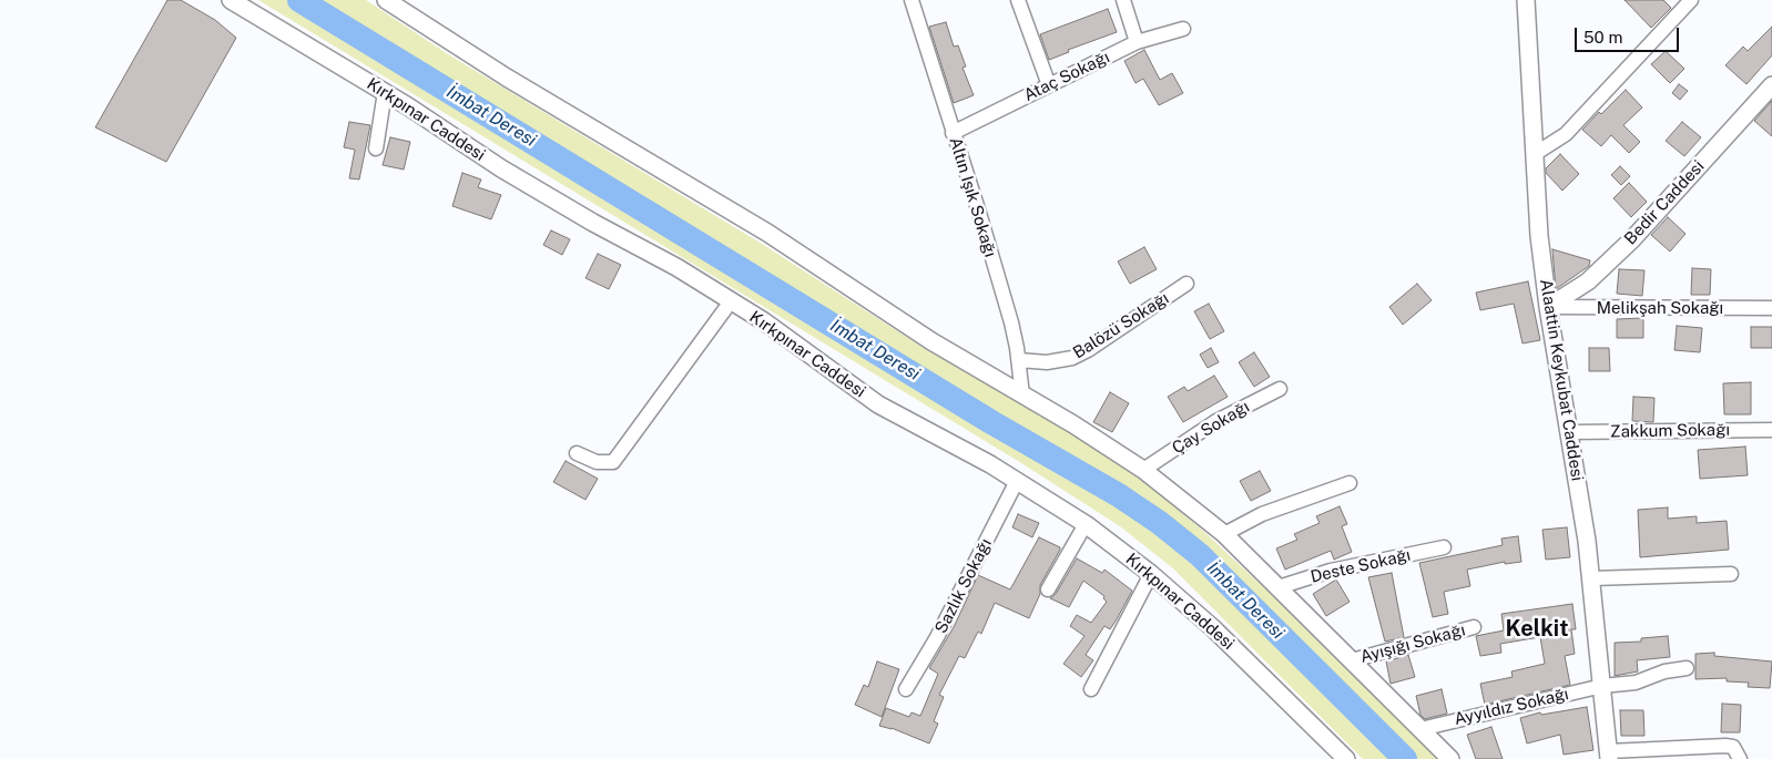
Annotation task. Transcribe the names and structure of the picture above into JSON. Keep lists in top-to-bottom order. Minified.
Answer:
{"streets":{"street":["Ataç Sokağı","Kırkpınar Caddesi","Altın Işık Sokağı","Bedir Caddesi","Melikşah Sokağı","Balözü Sokağı","Alaattin Keykubat Caddesi","Çay Sokağı","Zakkum Sokağı","Deste Sokağı","Sazlık Sokağı","Ayışığı Sokağı","Ayyıldız Sokağı"]},"crossings":[["Ataç Sokağı","Altın Işık Sokağı"],["Kırkpınar Caddesi","Sazlık Sokağı"],["Altın Işık Sokağı","Balözü Sokağı"],["Bedir Caddesi","Melikşah Sokağı"],["Bedir Caddesi","Alaattin Keykubat Caddesi"],["Melikşah Sokağı","Alaattin Keykubat Caddesi"],["Alaattin Keykubat Caddesi","Zakkum Sokağı"],["Alaattin Keykubat Caddesi","Ayyıldız Sokağı"]],"districts":["Kelkit"],"water":["İmbat Deresi"],"scale_bar":"50 m"}
